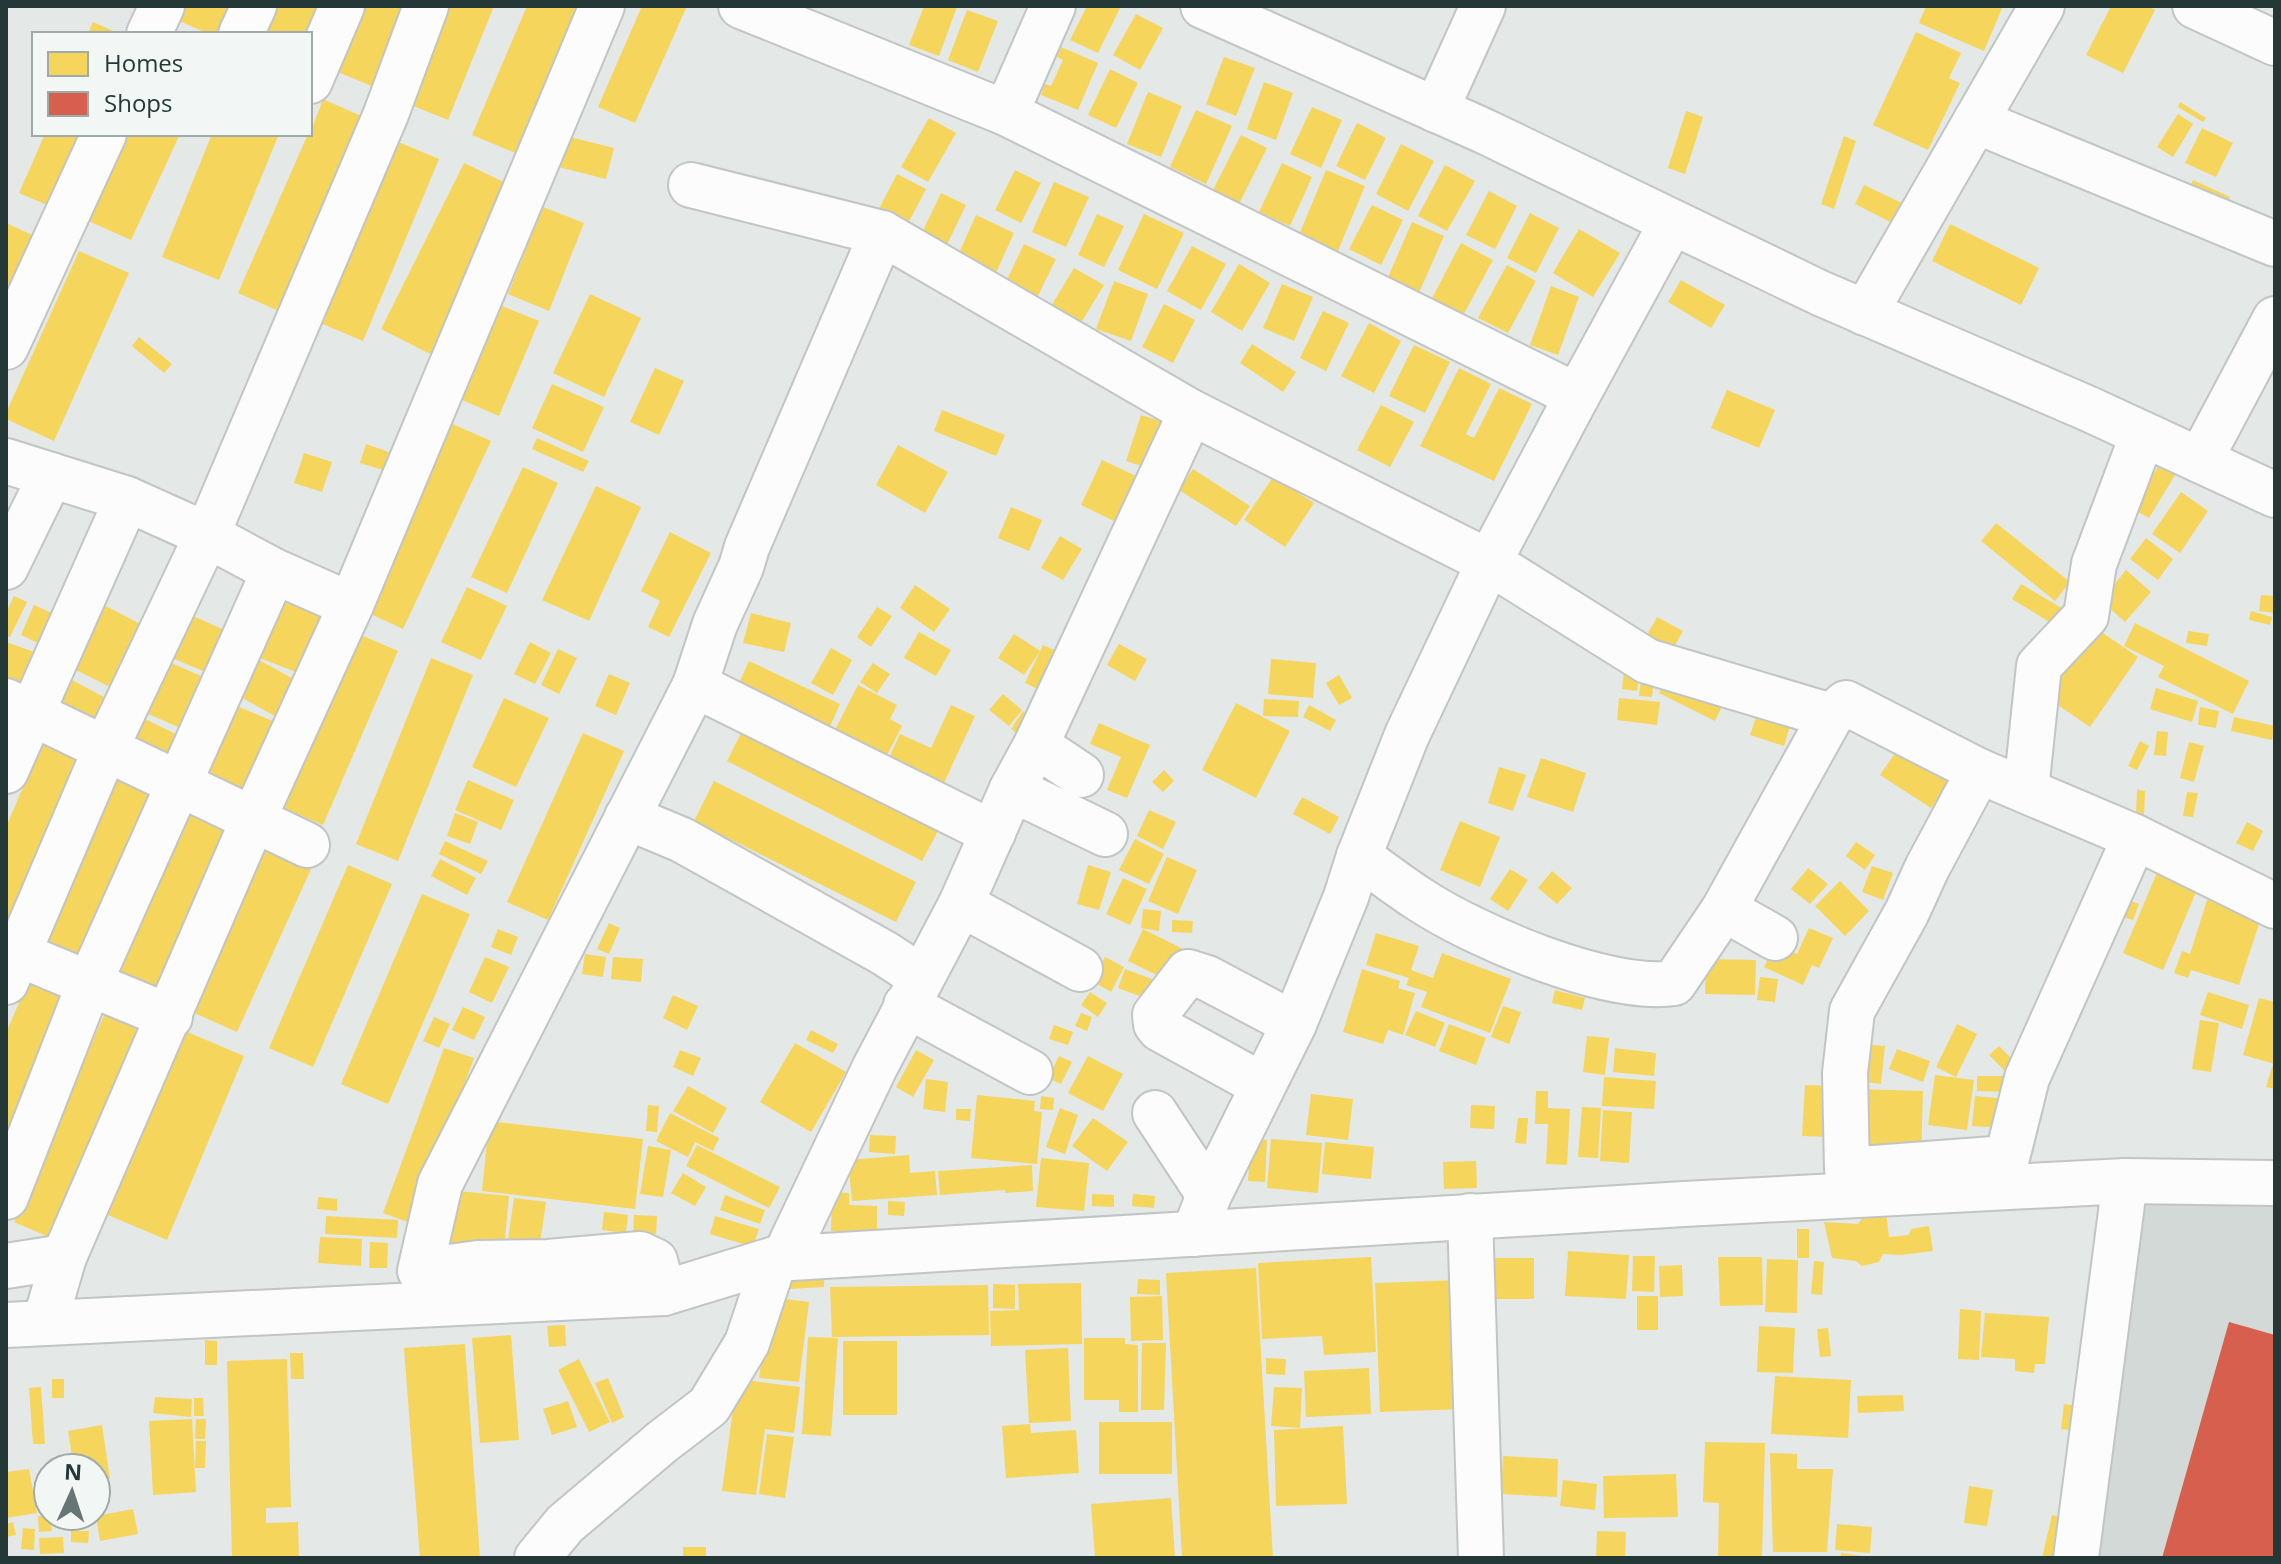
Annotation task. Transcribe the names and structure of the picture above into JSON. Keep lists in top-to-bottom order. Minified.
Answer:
{"legend":["Homes","Shops"],"north":"top"}
